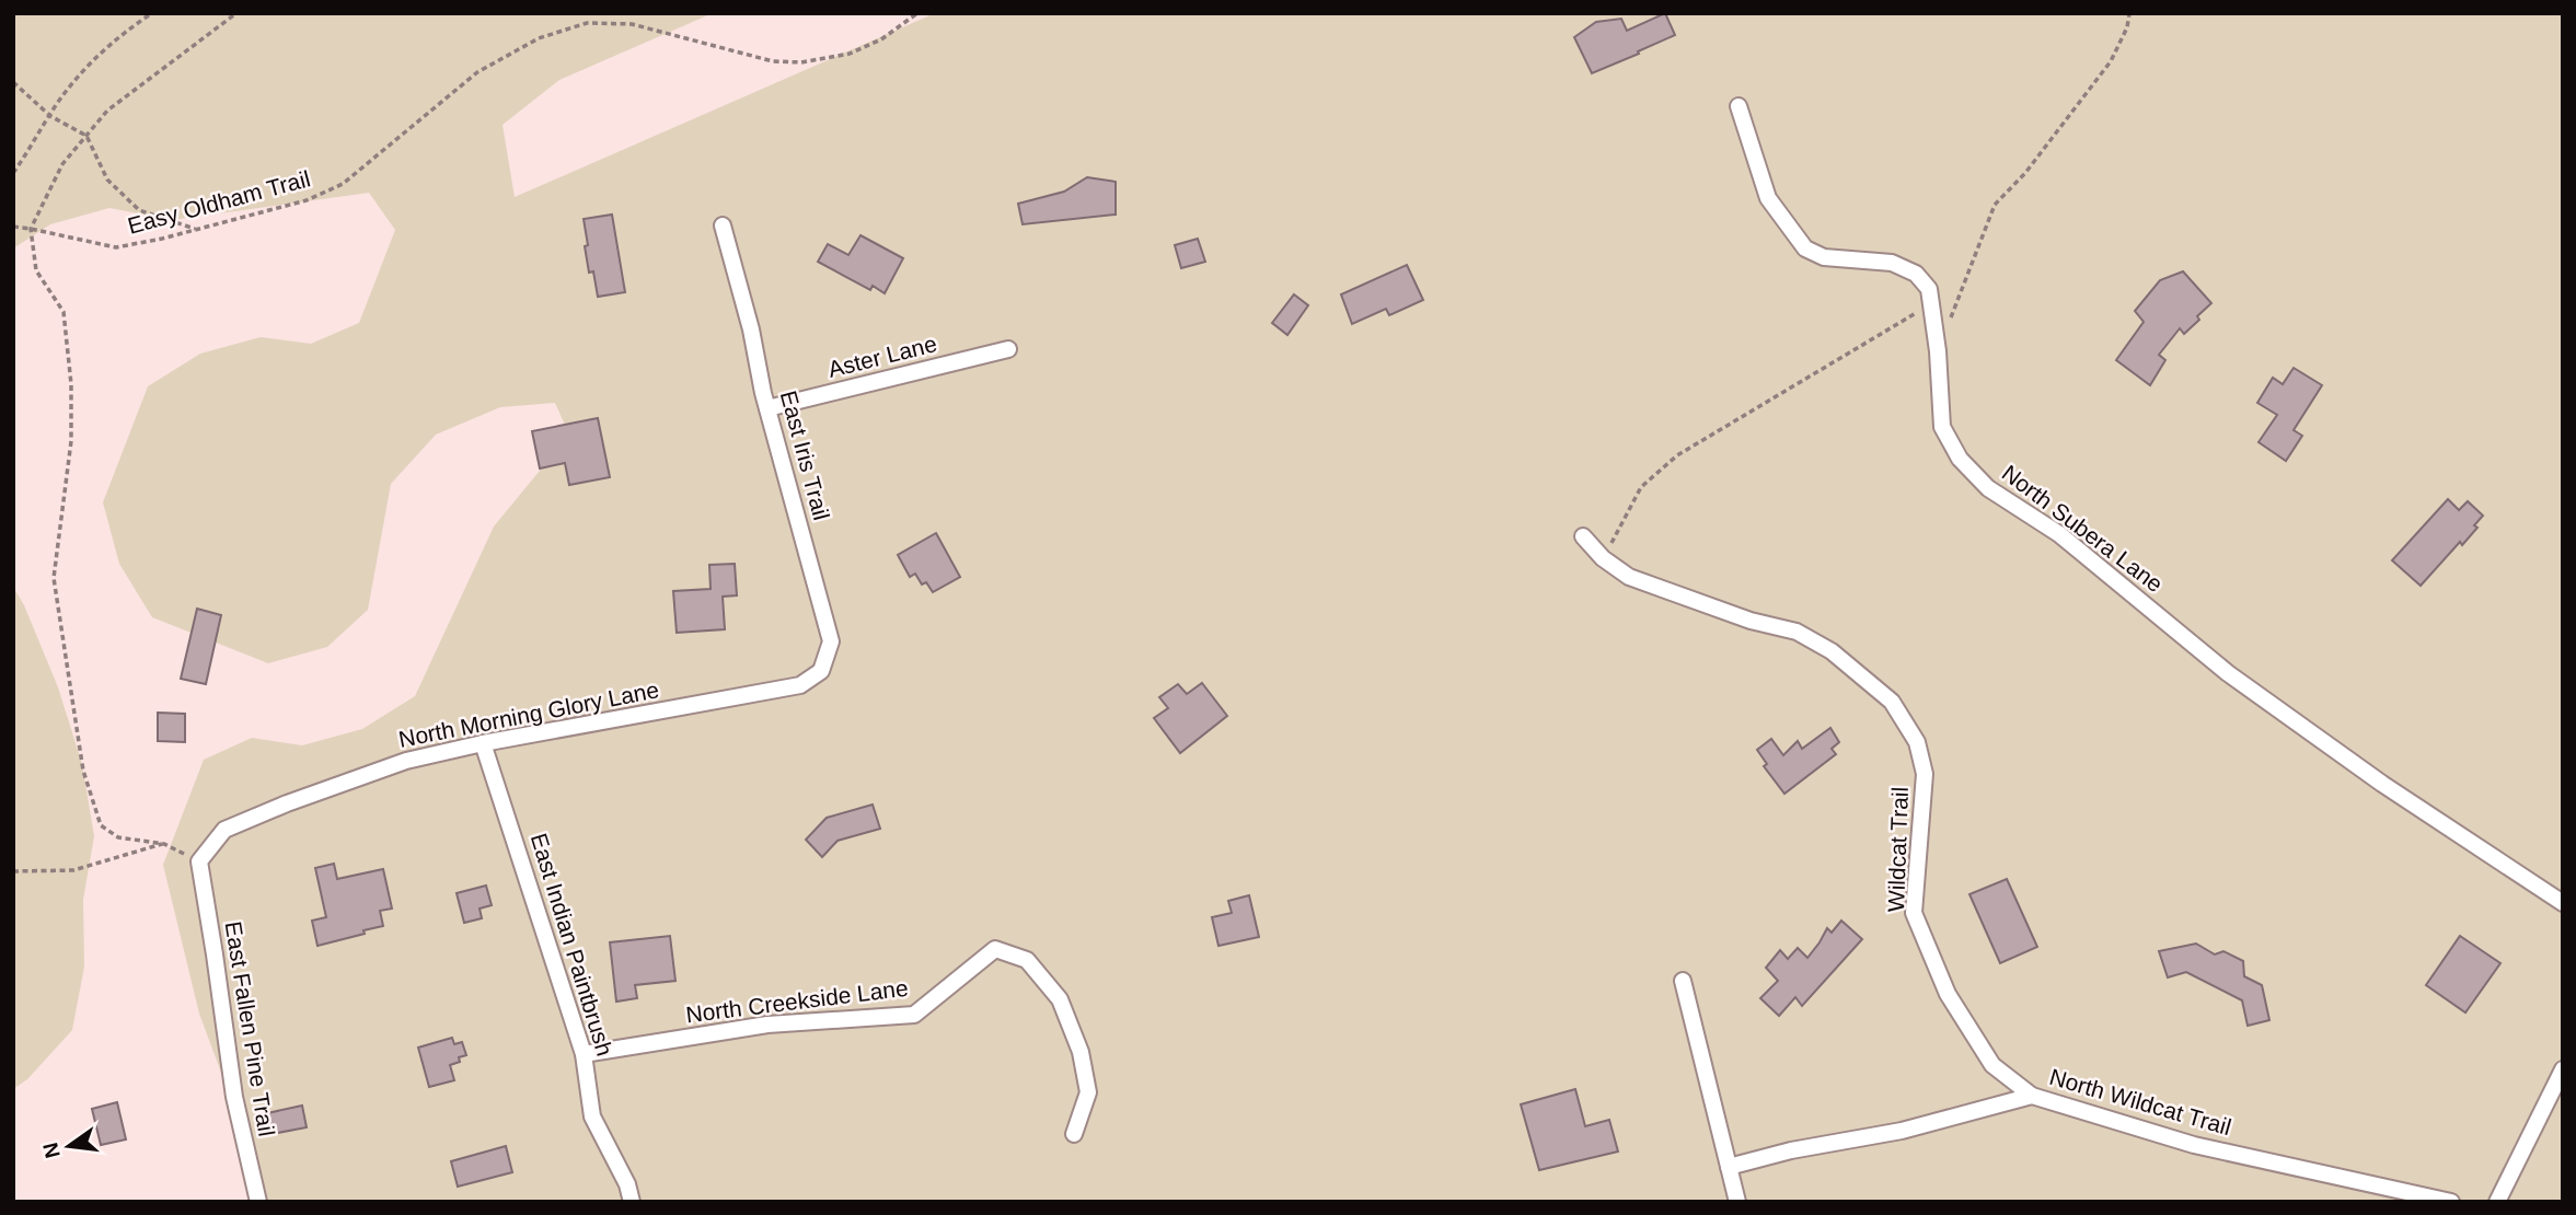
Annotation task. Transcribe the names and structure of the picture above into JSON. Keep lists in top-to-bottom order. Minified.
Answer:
{"streets":{"street":["Aster Lane","East Iris Trail","North Subera Lane","North Morning Glory Lane","Wildcat Trail","East Indian Paintbrush","North Creekside Lane","East Fallen Pine Trail","North Wildcat Trail"],"path":["Easy Oldham Trail"]},"crossings":[["Aster Lane","East Iris Trail"],["East Iris Trail","North Morning Glory Lane"],["North Morning Glory Lane","East Indian Paintbrush"],["North Morning Glory Lane","East Fallen Pine Trail"],["Wildcat Trail","North Wildcat Trail"],["East Indian Paintbrush","North Creekside Lane"]],"north":"left"}
